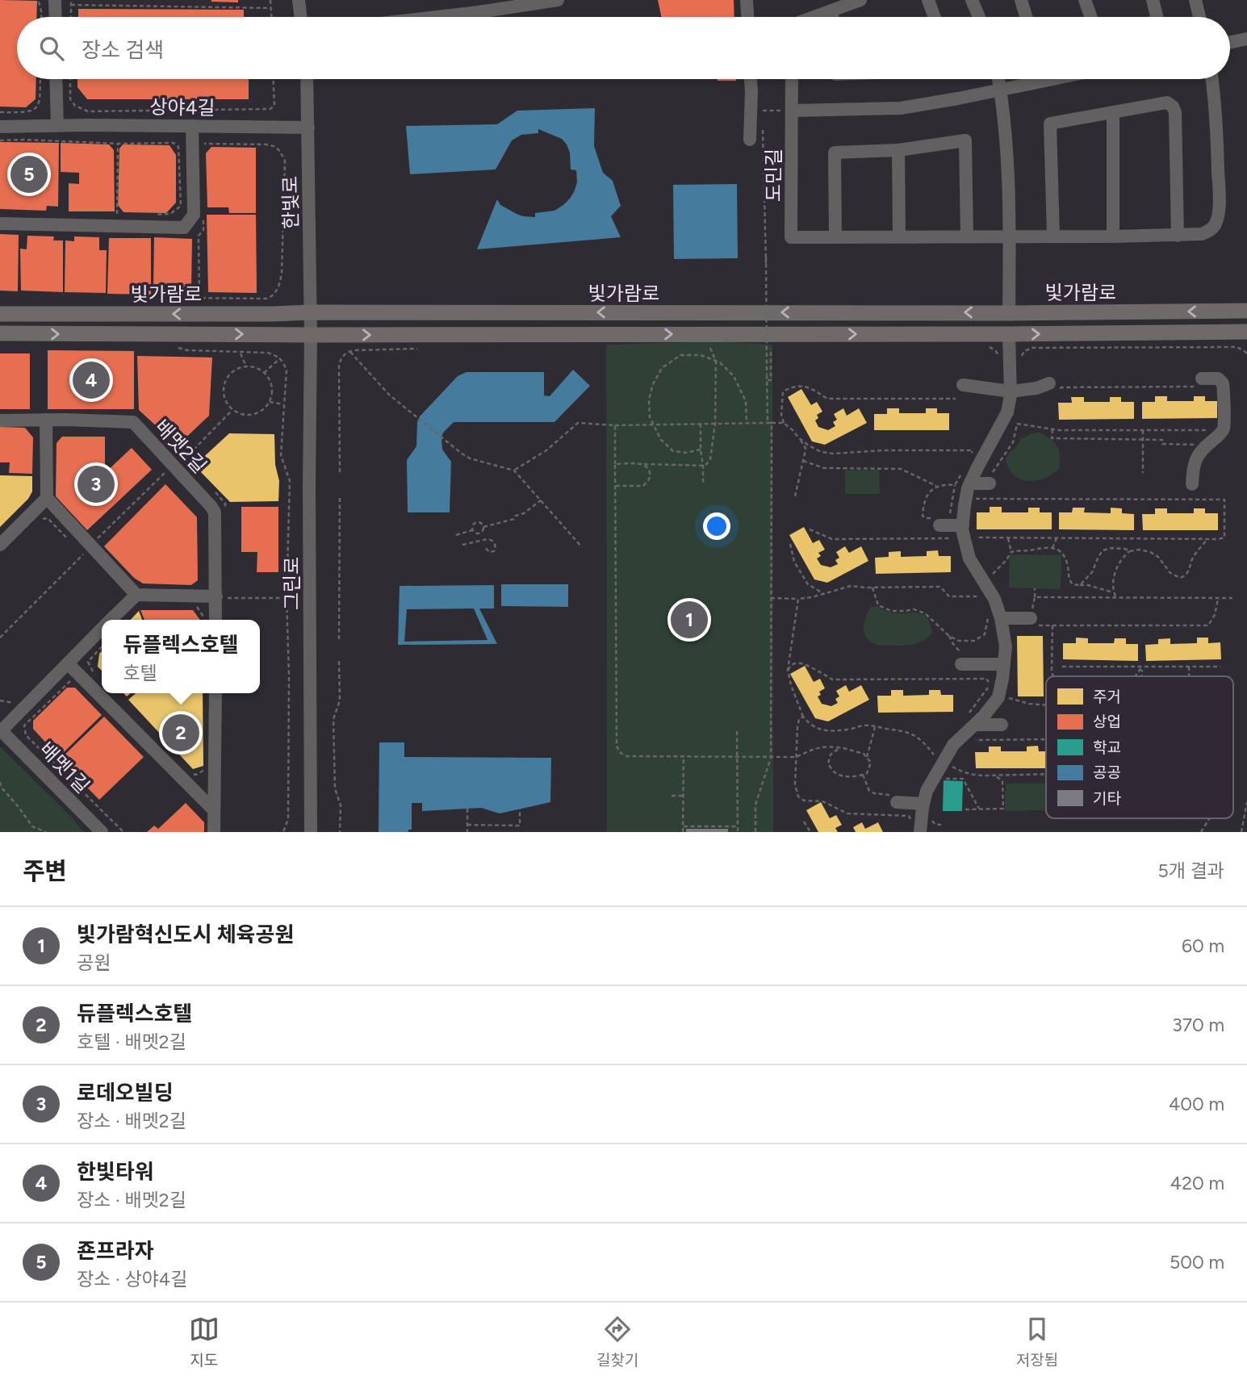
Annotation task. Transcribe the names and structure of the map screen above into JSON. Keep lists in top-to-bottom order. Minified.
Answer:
{"streets":{"main road":["빛가람로"],"street":["상야4길","도민길","한빛로","배멧2길","그린로","배멧1길"]},"crossings":[["상야4길","한빛로"],["한빛로","빛가람로"],["한빛로","그린로"],["빛가람로","그린로"]],"legend":["주거","상업","학교","공공","기타"],"page":{"search":"장소 검색","pins":["5","4","3","1","2"],"popup":["듀플렉스호텔","호텔"],"heading":["주변","5개 결과"],"list":[{"mark":"1","name":"빛가람혁신도시 체육공원","note":"공원","value":"60 m"},{"mark":"2","name":"듀플렉스호텔","note":"호텔 · 배멧2길","value":"370 m"},{"mark":"3","name":"로데오빌딩","note":"장소 · 배멧2길","value":"400 m"},{"mark":"4","name":"한빛타워","note":"장소 · 배멧2길","value":"420 m"},{"mark":"5","name":"죤프라자","note":"장소 · 상야4길","value":"500 m"}],"nav":["지도","길찾기","저장됨"]}}
